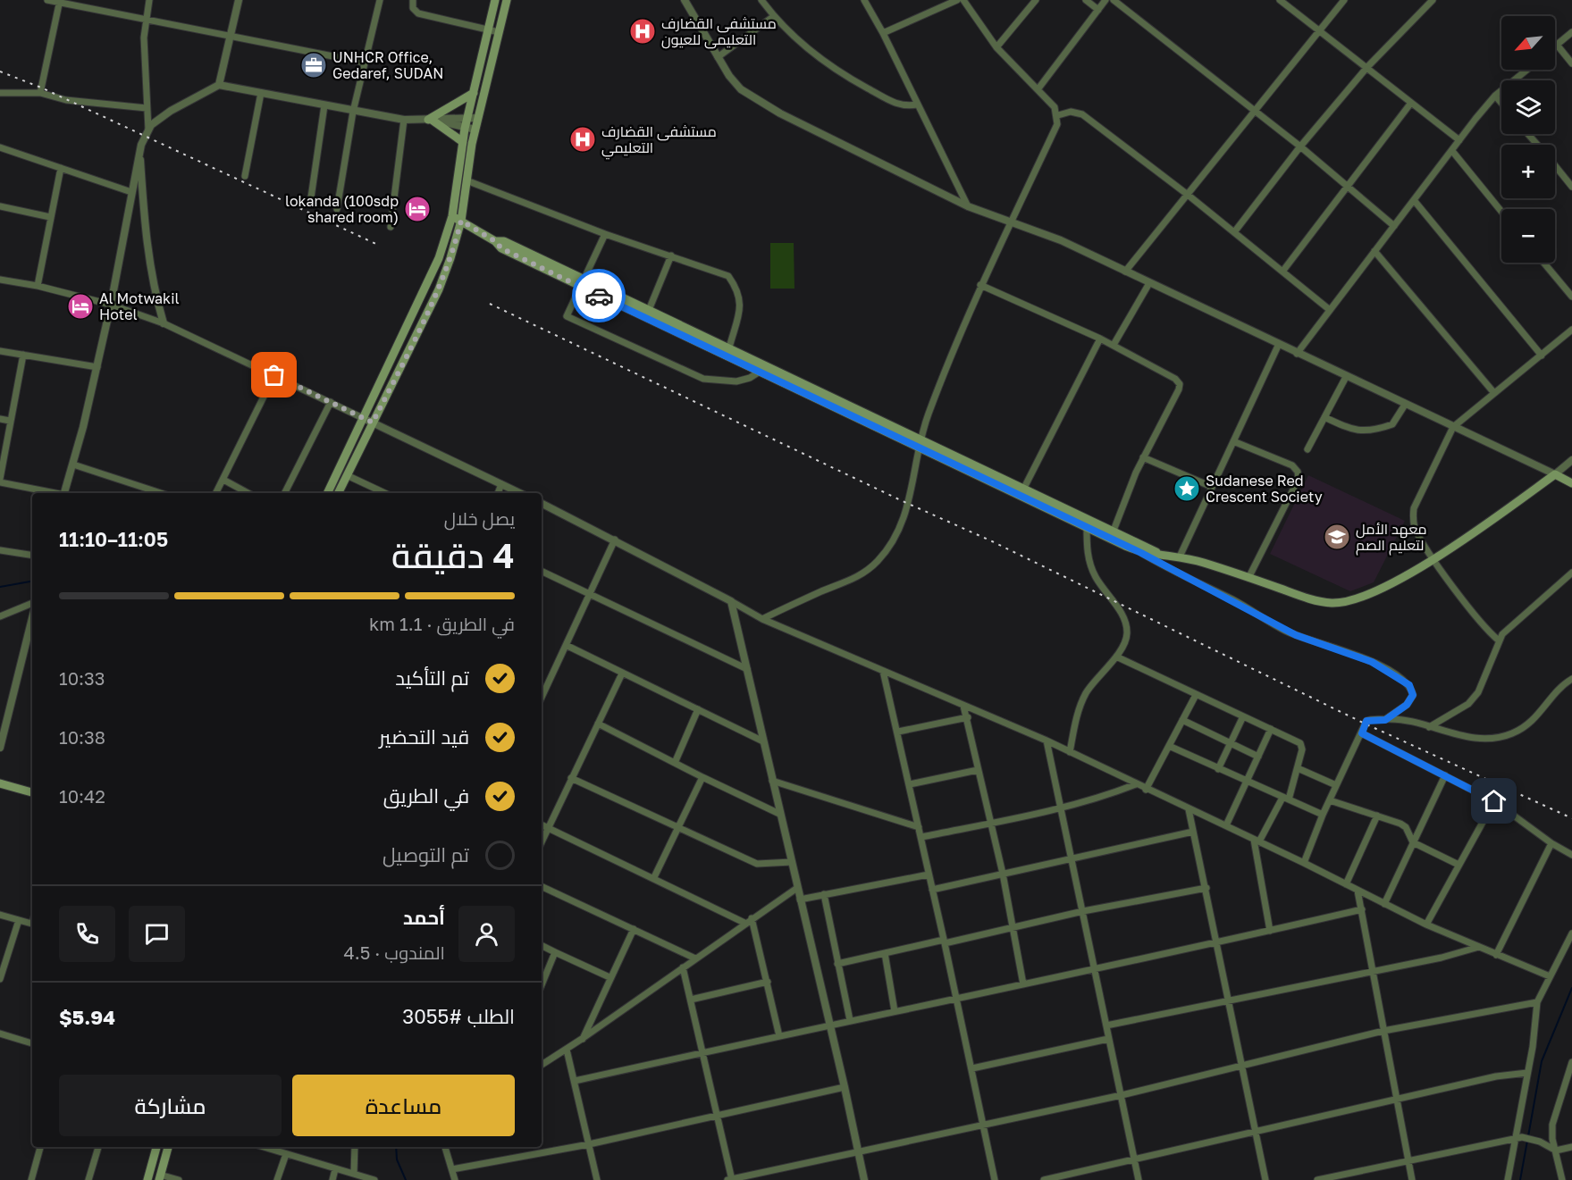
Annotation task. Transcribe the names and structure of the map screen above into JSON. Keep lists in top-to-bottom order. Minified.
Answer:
{"places":{"hospital":["مستشفى القضارف التعليمى للعيون","مستشفى القضارف التعليمي"],"office":["UNHCR Office, Gedaref, SUDAN"],"hotel":["lokanda (100sdp shared room)","Al Motwakil Hotel"],"place":["Sudanese Red Crescent Society"],"school or university":["معهد الأمل لتعليم الصم"]},"north":"bottom left","page":{"map_buttons":["+","−"],"heading":["4 دقيقة","يصل خلال","11:05–11:10"],"panel":["أحمد","المندوب · 4.5","الطلب #3055","$5.94"],"bar":"في الطريق · 1.1 km","list":[["تم التأكيد","10:33"],["قيد التحضير","10:38"],["في الطريق","10:42"],"تم التوصيل"],"buttons":["مساعدة","مشاركة"]}}
